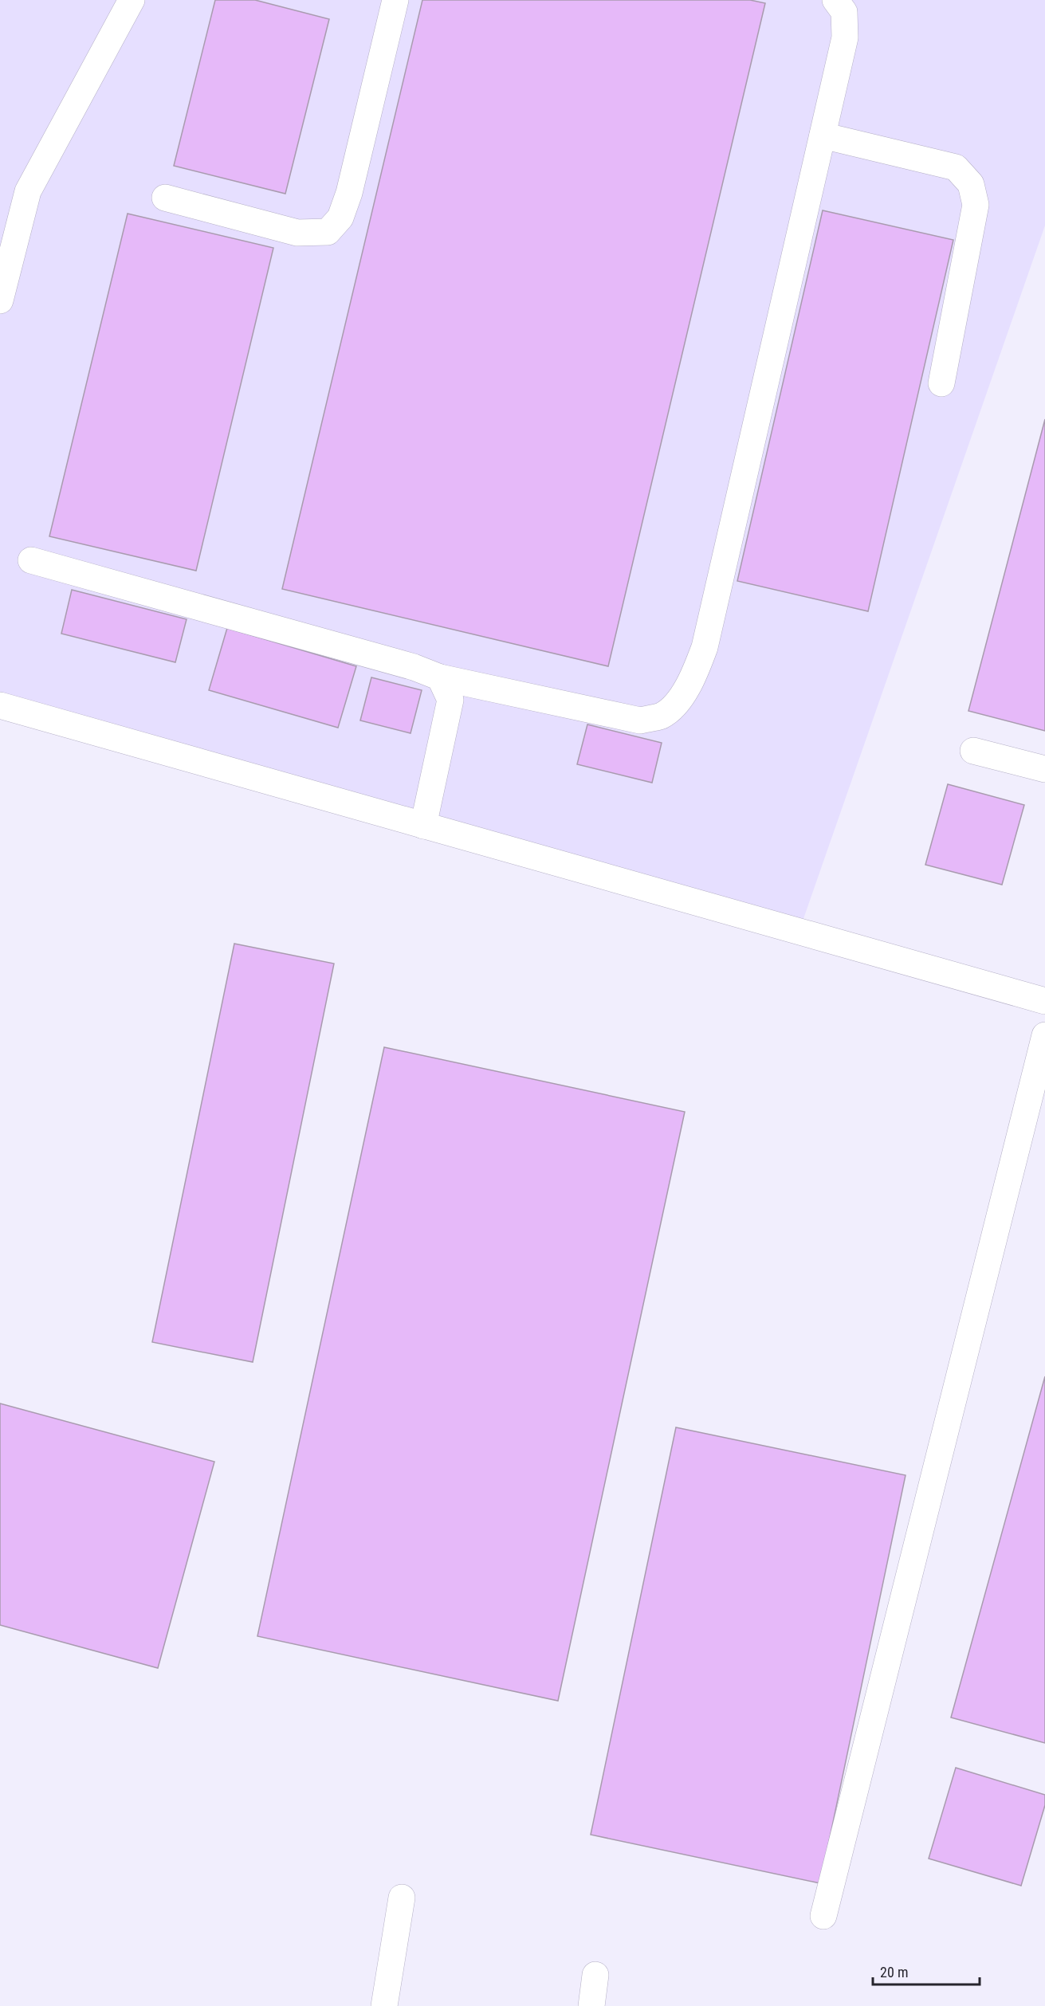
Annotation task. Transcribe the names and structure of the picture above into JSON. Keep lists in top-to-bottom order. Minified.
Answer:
{"scale_bar":"20 m"}
